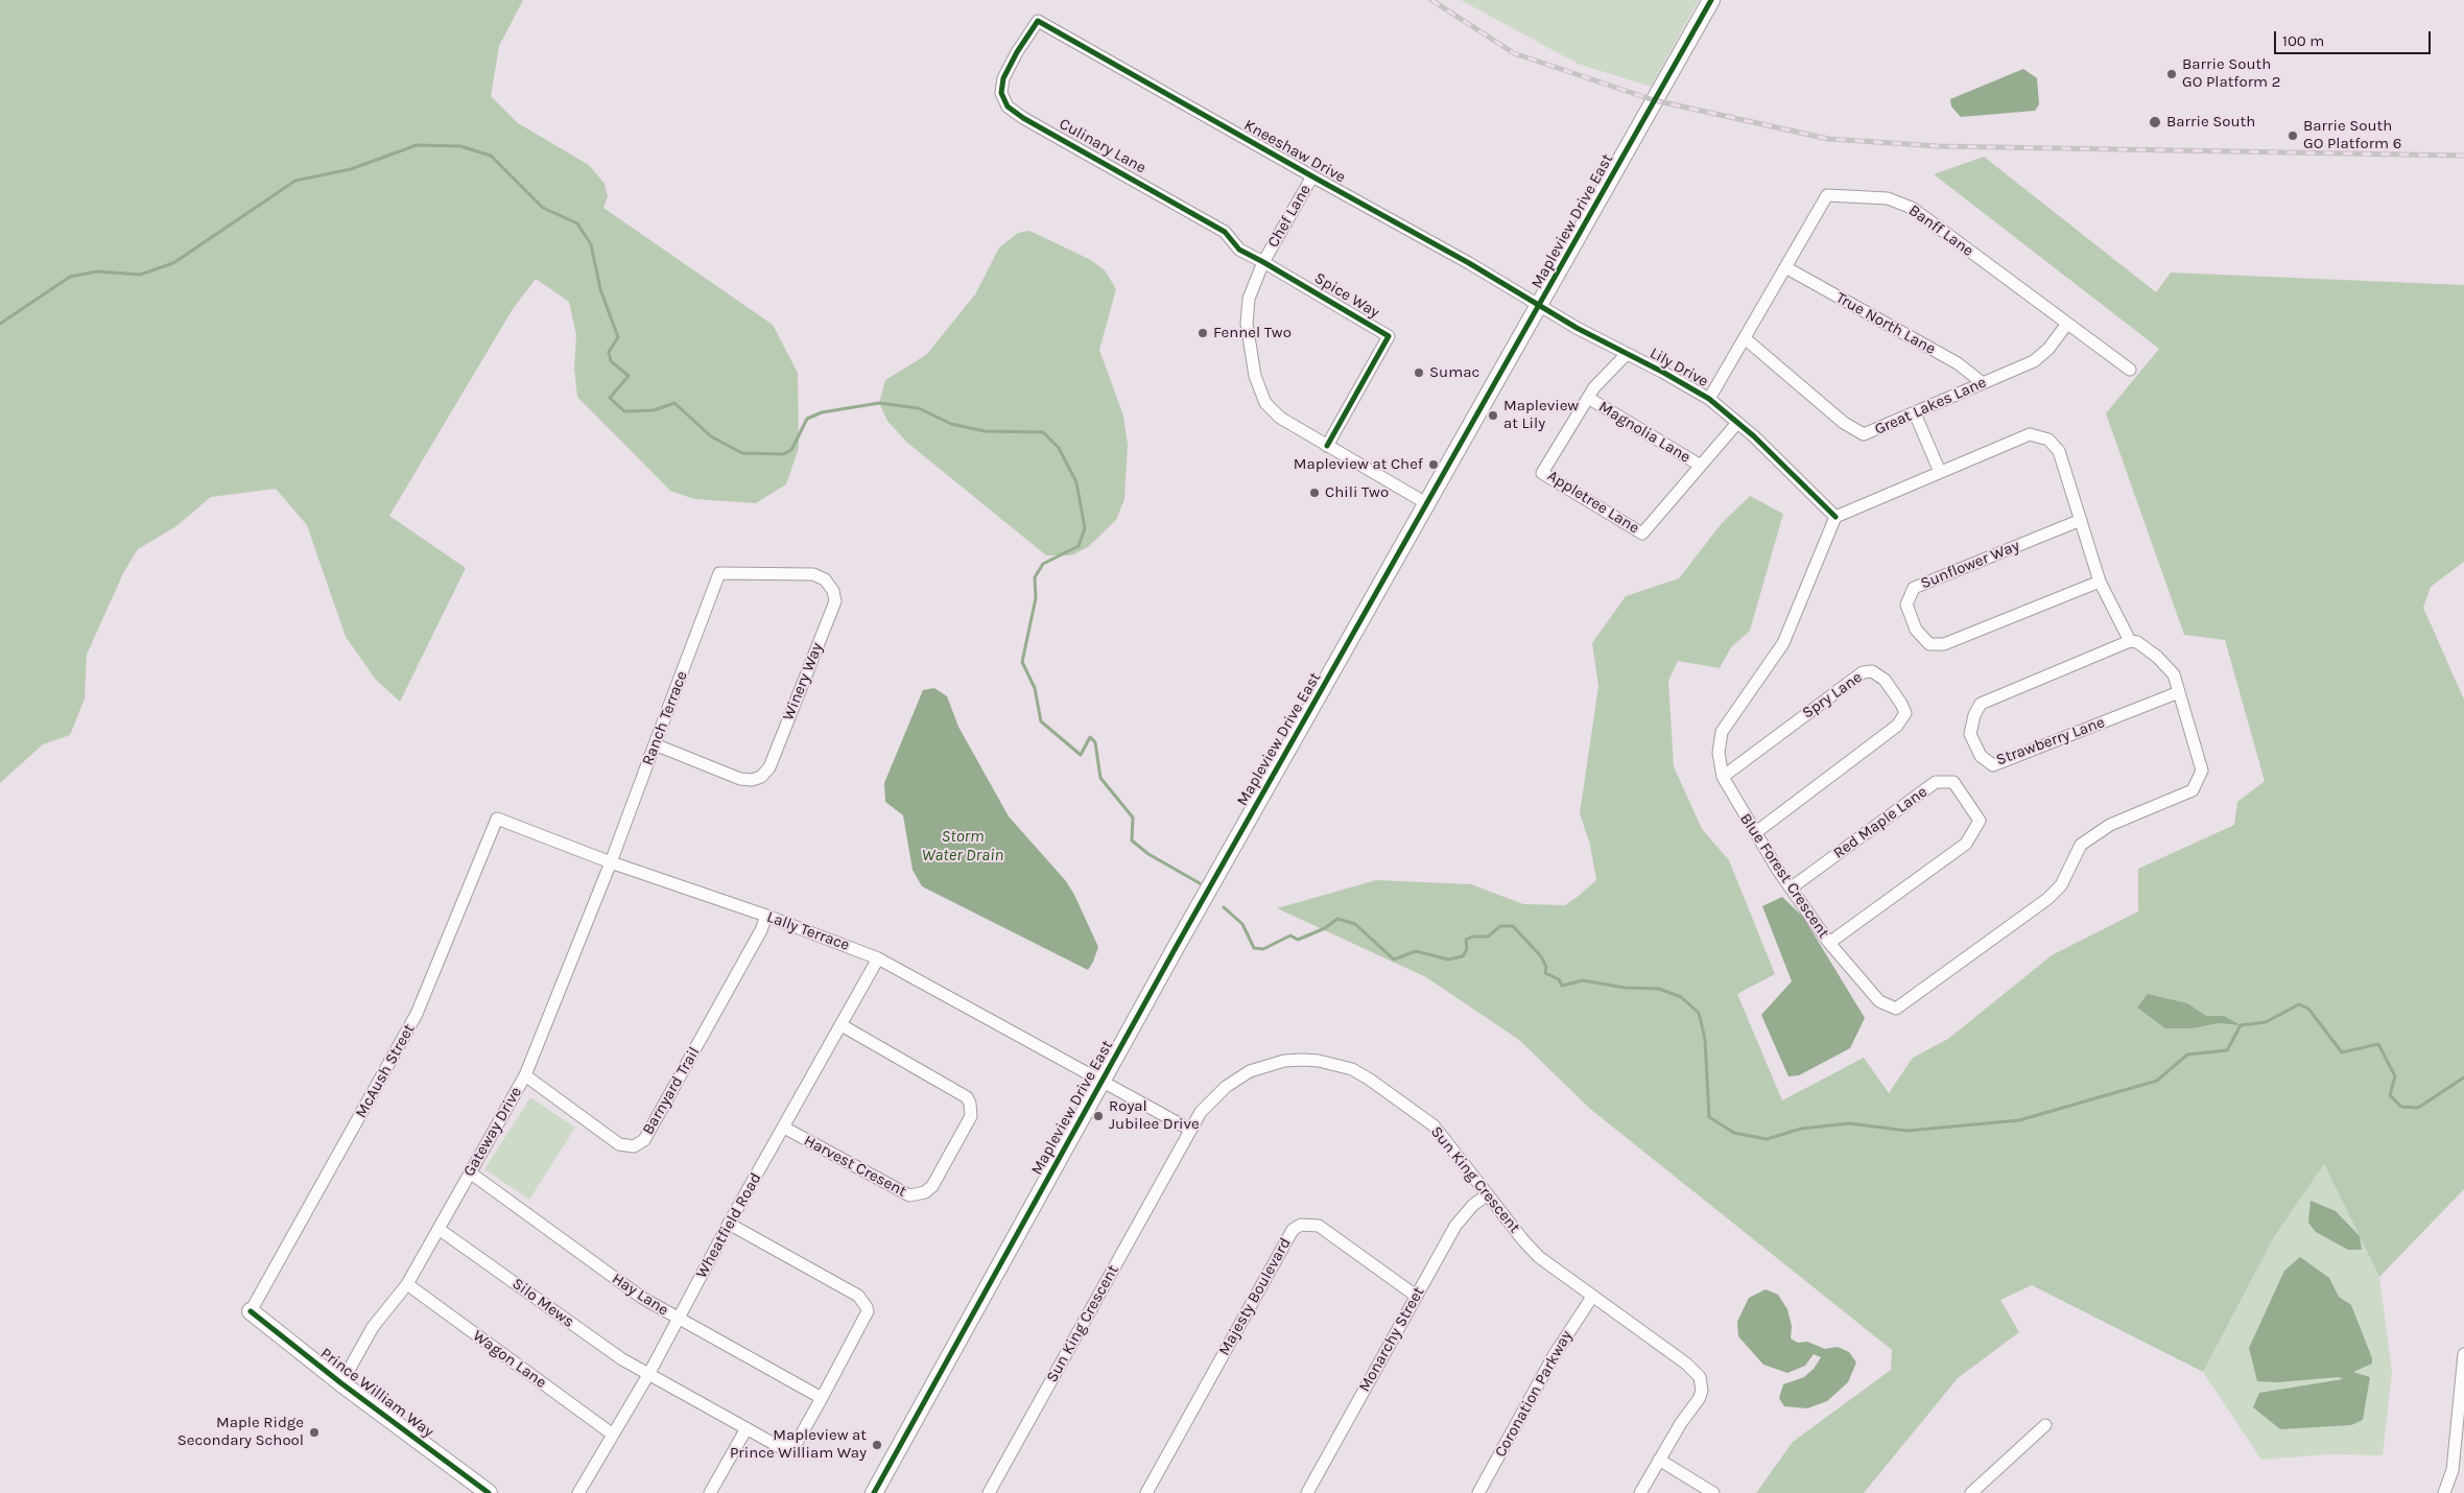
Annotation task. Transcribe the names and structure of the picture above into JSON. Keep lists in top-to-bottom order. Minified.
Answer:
{"streets":{"main road":["Mapleview Drive East","Prince William Way"],"street":["Culinary Lane","Kneeshaw Drive","Chef Lane","Banff Lane","Spice Way","True North Lane","Lily Drive","Great Lakes Lane","Magnolia Lane","Appletree Lane","Sunflower Way","Winery Way","Spry Lane","Ranch Terrace","Strawberry Lane","Red Maple Lane","Blue Forest Crescent","Lally Terrace","McAush Street","Barnyard Trail","Gateway Drive","Harvest Cresent","Sun King Crescent","Wheatfield Road","Hay Lane","Majesty Boulevard","Silo Mews","Monarchy Street","Wagon Lane","Coronation Parkway"]},"crossings":[["Culinary Lane","Kneeshaw Drive"],["Culinary Lane","Chef Lane"],["Culinary Lane","Spice Way"],["Kneeshaw Drive","Chef Lane"],["Kneeshaw Drive","Mapleview Drive East"],["Kneeshaw Drive","Lily Drive"],["Chef Lane","Mapleview Drive East"],["Chef Lane","Spice Way"],["Mapleview Drive East","Lily Drive"],["Mapleview Drive East","Lally Terrace"],["Banff Lane","True North Lane"],["Banff Lane","Lily Drive"],["Banff Lane","Great Lakes Lane"],["True North Lane","Great Lakes Lane"],["Lily Drive","Appletree Lane"],["Lily Drive","Blue Forest Crescent"],["Magnolia Lane","Appletree Lane"],["Winery Way","Ranch Terrace"],["Spry Lane","Blue Forest Crescent"],["Ranch Terrace","Lally Terrace"],["Ranch Terrace","Gateway Drive"],["Strawberry Lane","Blue Forest Crescent"],["Red Maple Lane","Blue Forest Crescent"],["Lally Terrace","McAush Street"],["Lally Terrace","Barnyard Trail"],["Lally Terrace","Gateway Drive"],["Lally Terrace","Wheatfield Road"],["McAush Street","Prince William Way"],["Barnyard Trail","Gateway Drive"],["Gateway Drive","Hay Lane"],["Gateway Drive","Silo Mews"],["Gateway Drive","Wagon Lane"],["Gateway Drive","Prince William Way"],["Harvest Cresent","Wheatfield Road"],["Sun King Crescent","Monarchy Street"],["Sun King Crescent","Coronation Parkway"],["Wheatfield Road","Hay Lane"],["Wheatfield Road","Silo Mews"],["Wheatfield Road","Wagon Lane"],["Hay Lane","Silo Mews"],["Majesty Boulevard","Monarchy Street"]],"water":["Storm Water Drain"],"places":["Barrie South GO Platform 2","Barrie South","Barrie South GO Platform 6","Fennel Two","Sumac","Mapleview at Lily","Mapleview at Chef","Chili Two","Royal Jubilee Drive","Maple Ridge Secondary School","Mapleview at Prince William Way"],"scale_bar":"100 m"}
